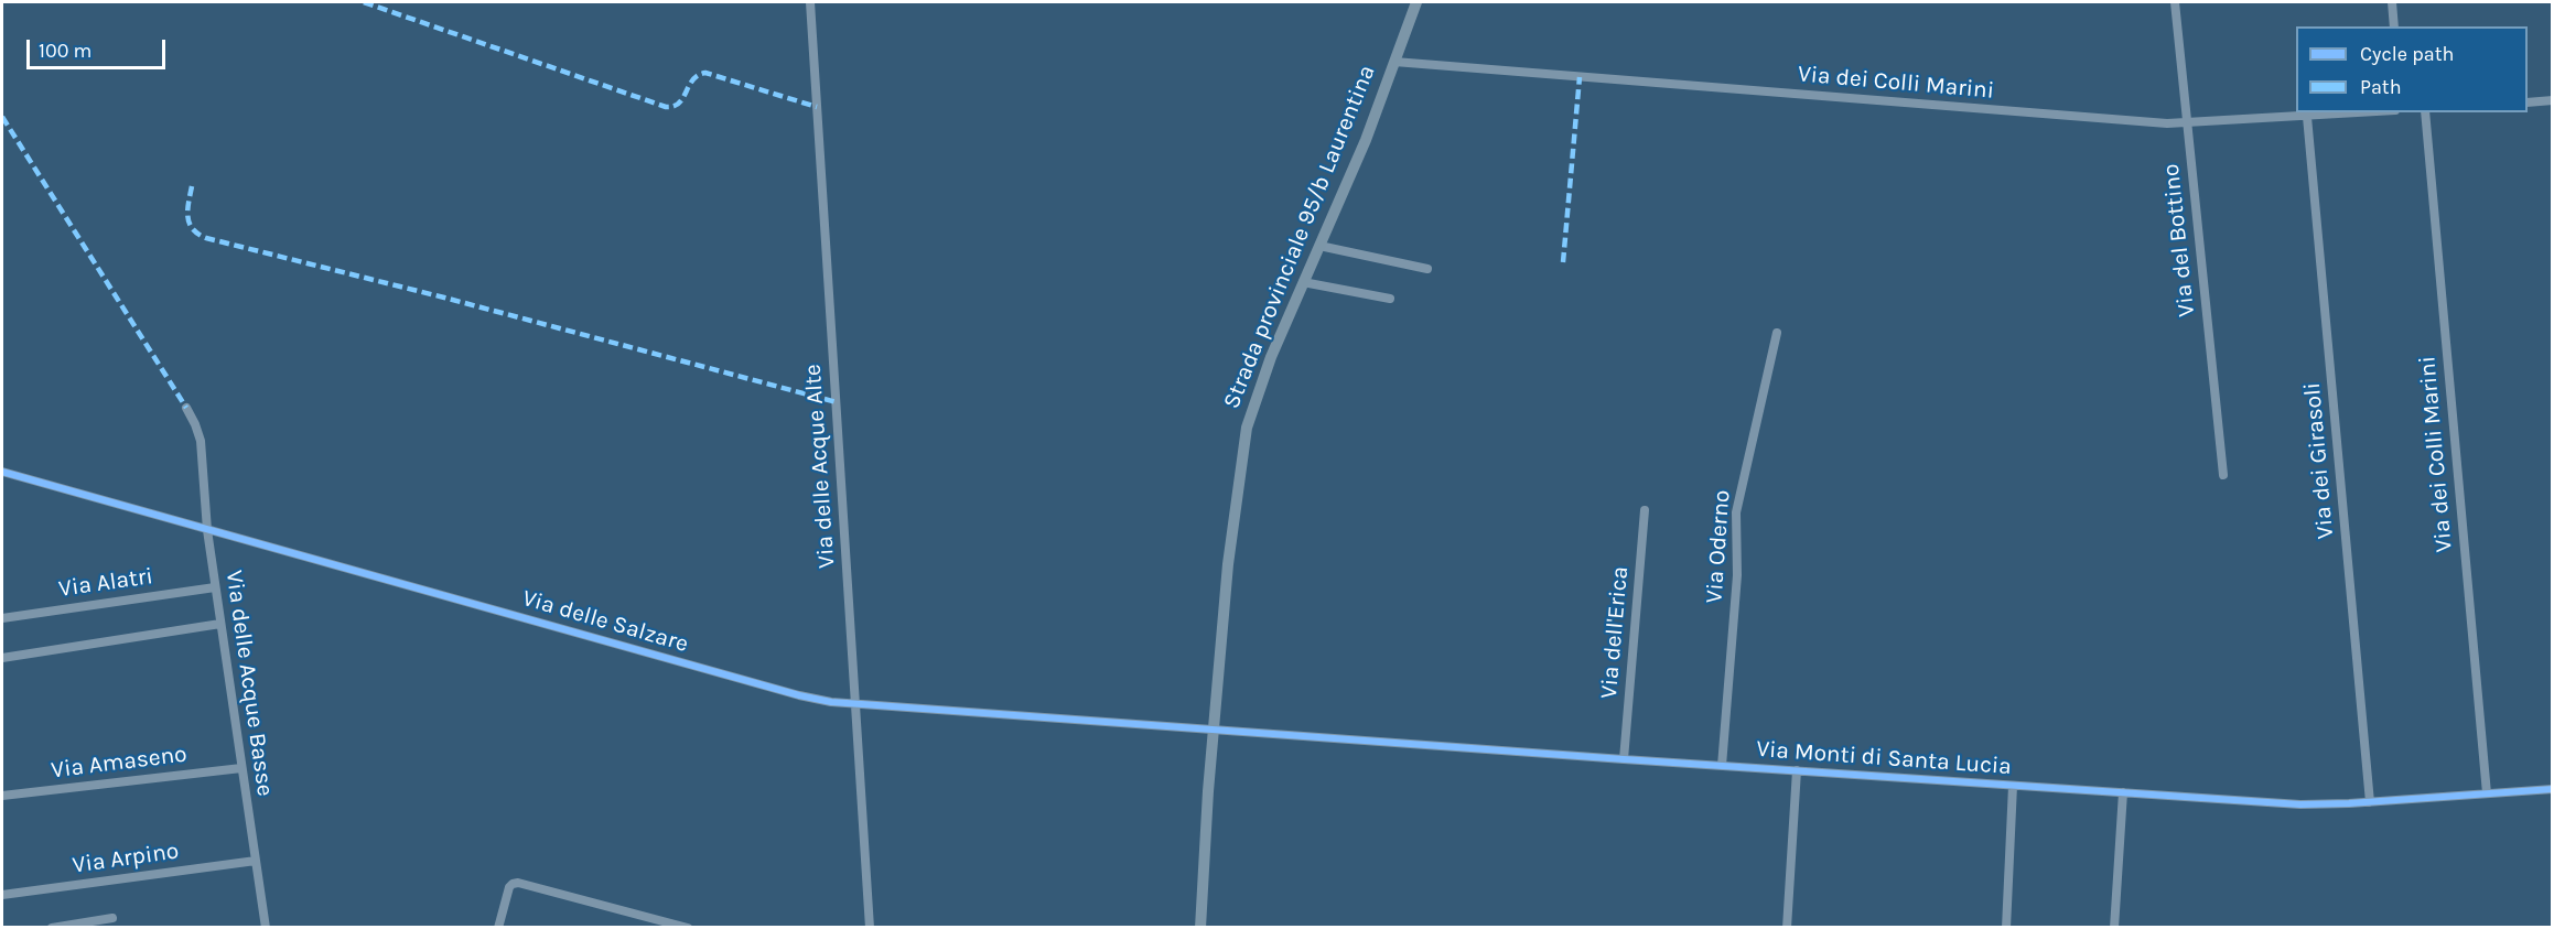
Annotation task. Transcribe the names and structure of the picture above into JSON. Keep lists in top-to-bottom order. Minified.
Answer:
{"streets":{"main road":["Strada provinciale 95/b Laurentina"],"street":["Via dei Colli Marini","Via del Bottino","Via dei Girasoli","Via delle Acque Alte","Via Oderno","Via Alatri","Via delle Salzare","Via dell'Erica","Via delle Acque Basse","Via Monti di Santa Lucia","Via Amaseno","Via Arpino"]},"crossings":[["Via dei Colli Marini","Strada provinciale 95/b Laurentina"],["Via dei Colli Marini","Via del Bottino"],["Via dei Colli Marini","Via dei Girasoli"],["Via dei Colli Marini","Via Monti di Santa Lucia"],["Strada provinciale 95/b Laurentina","Via delle Salzare"],["Strada provinciale 95/b Laurentina","Via Monti di Santa Lucia"],["Via dei Girasoli","Via Monti di Santa Lucia"],["Via delle Acque Alte","Via delle Salzare"],["Via Oderno","Via Monti di Santa Lucia"],["Via Alatri","Via delle Acque Basse"],["Via delle Salzare","Via delle Acque Basse"],["Via delle Salzare","Via Monti di Santa Lucia"],["Via dell'Erica","Via Monti di Santa Lucia"],["Via delle Acque Basse","Via Amaseno"],["Via delle Acque Basse","Via Arpino"]],"legend":["Cycle path","Path"],"scale_bar":"100 m"}
